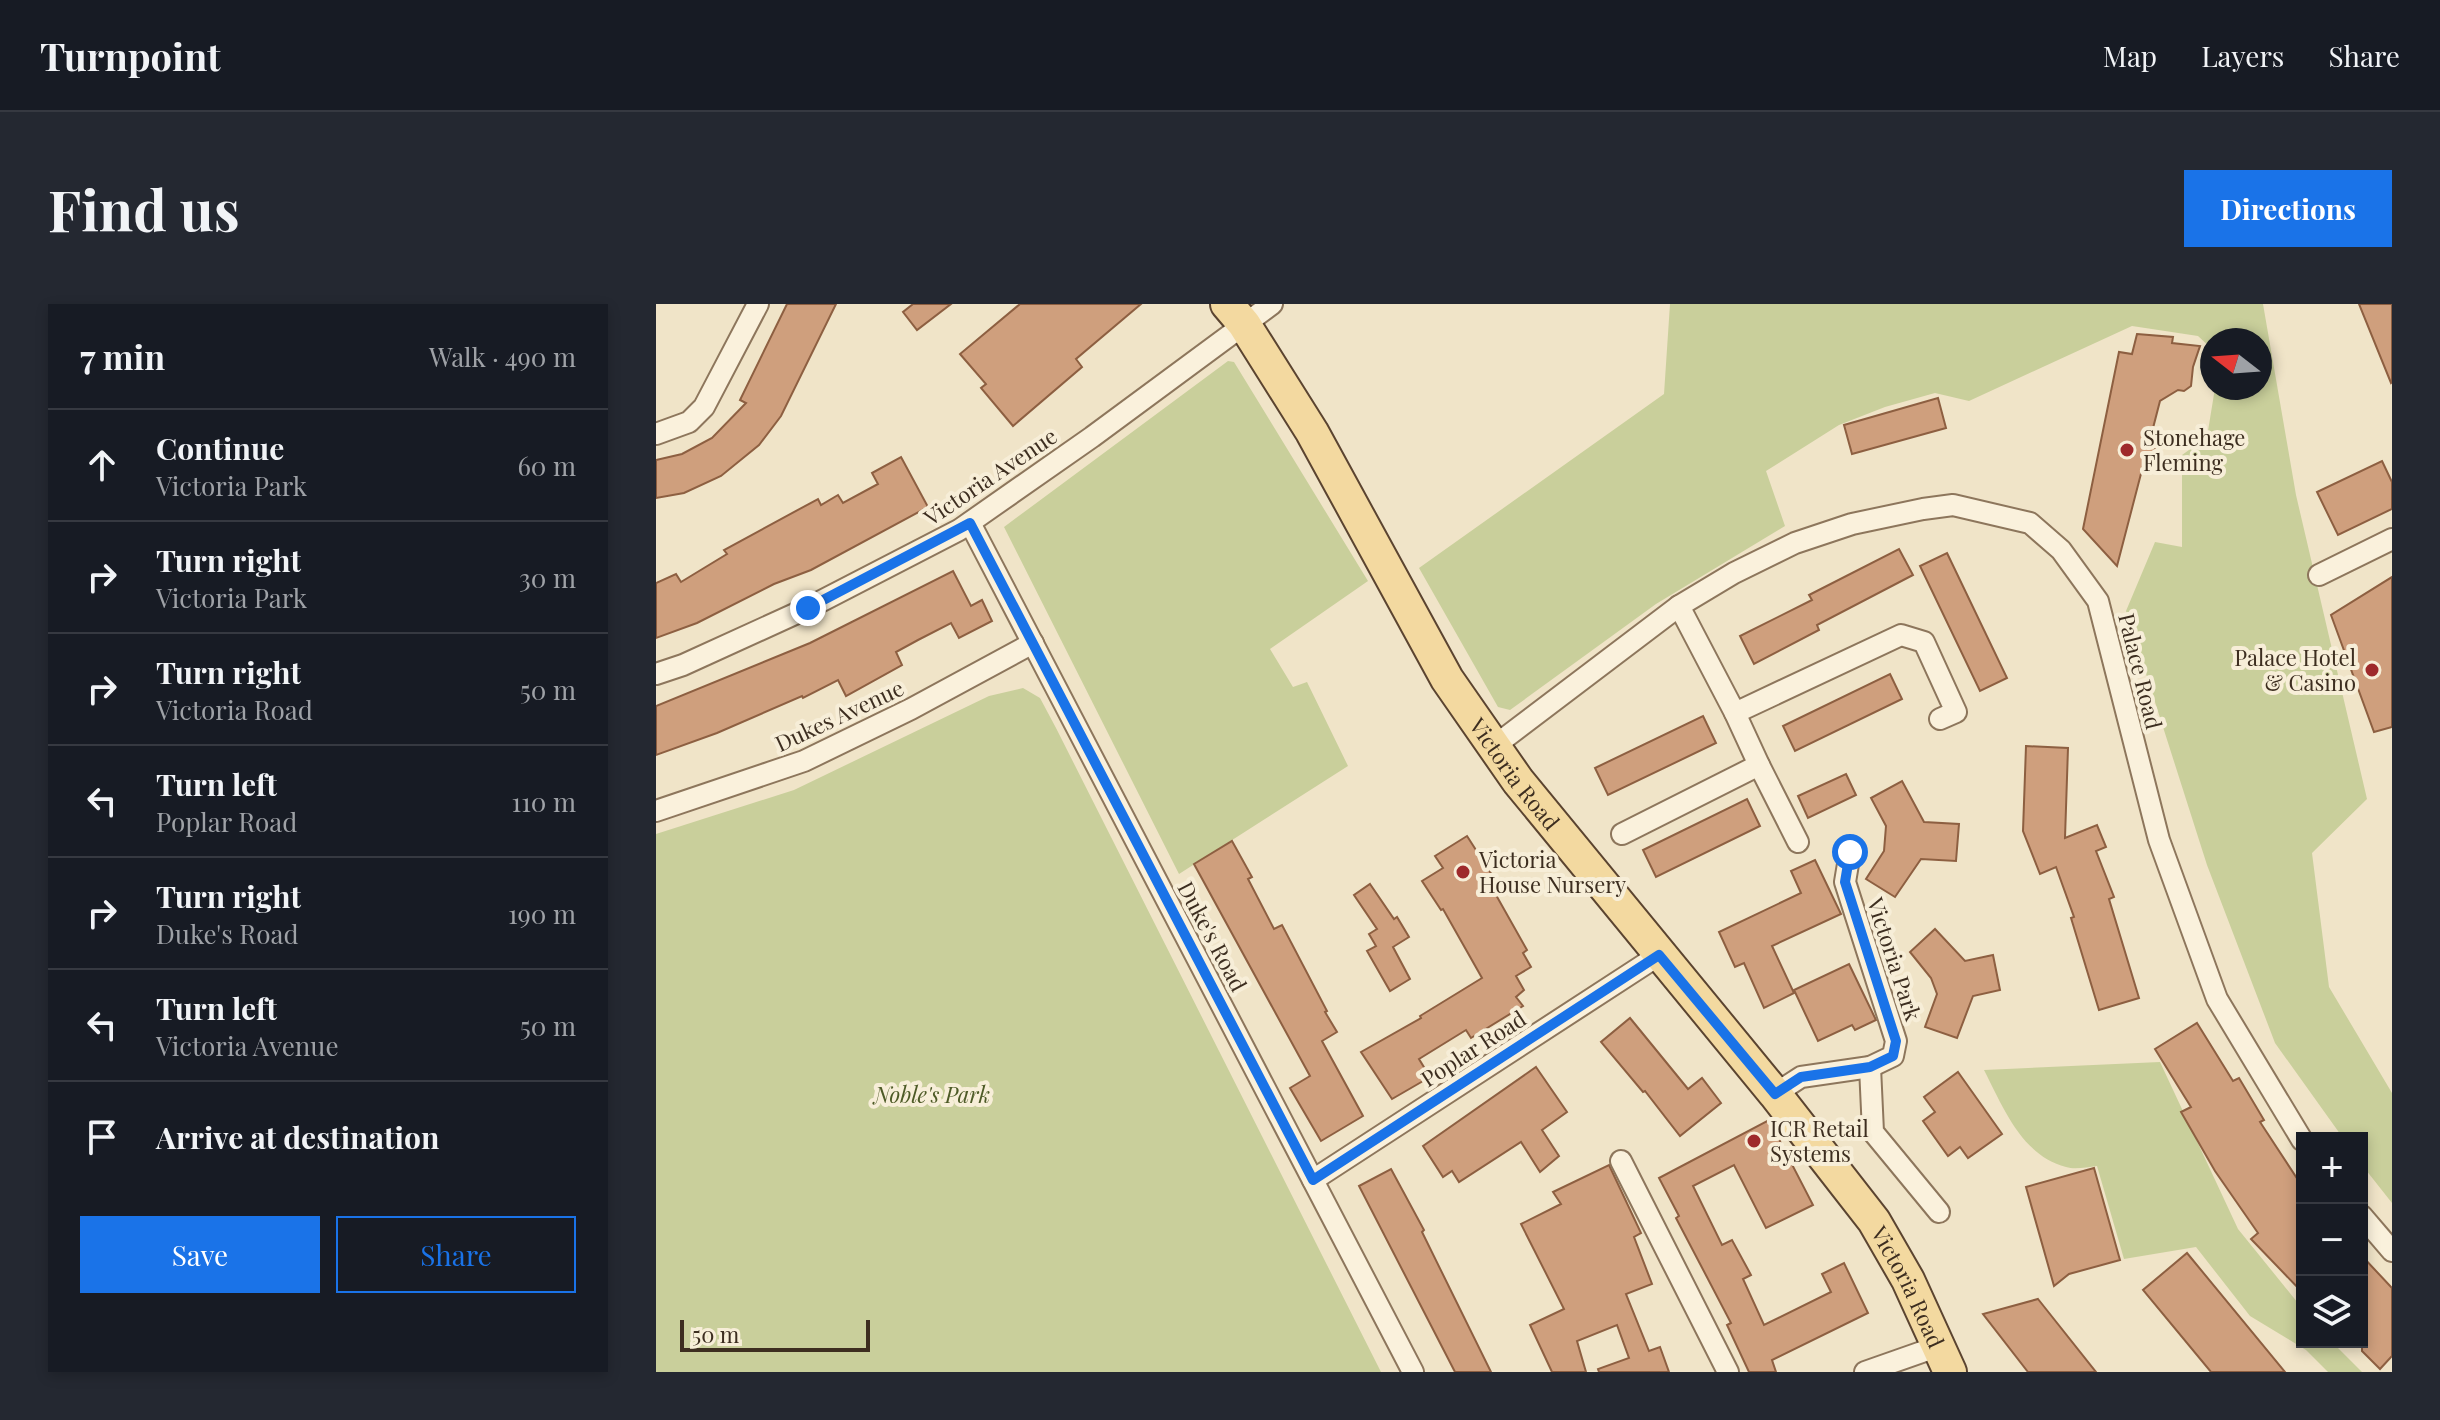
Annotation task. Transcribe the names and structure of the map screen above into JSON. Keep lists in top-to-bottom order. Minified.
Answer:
{"streets":{"main road":["Victoria Road"],"street":["Victoria Avenue","Palace Road","Dukes Avenue","Duke's Road","Victoria Park","Poplar Road"]},"crossings":[["Victoria Avenue","Victoria Road"],["Victoria Avenue","Duke's Road"],["Palace Road","Victoria Road"],["Dukes Avenue","Duke's Road"],["Victoria Road","Poplar Road"],["Duke's Road","Poplar Road"]],"parks":["Noble's Park"],"places":["Stonehage Fleming","Palace Hotel & Casino","Victoria House Nursery","ICR Retail Systems"],"scale_bar":"50 m","north":"left","page":{"header":"Turnpoint","nav":["Map","Layers","Share"],"buttons":["Directions",["Save","Share"]],"title":"Find us","heading":["7 min","Walk · 490 m"],"list":[["Continue","Victoria Park","60 m"],["Turn right","Victoria Park","30 m"],["Turn right","Victoria Road","50 m"],["Turn left","Poplar Road","110 m"],["Turn right","Duke's Road","190 m"],["Turn left","Victoria Avenue","50 m"],"Arrive at destination"],"map_buttons":["+","−"],"scale":"50 m"}}
